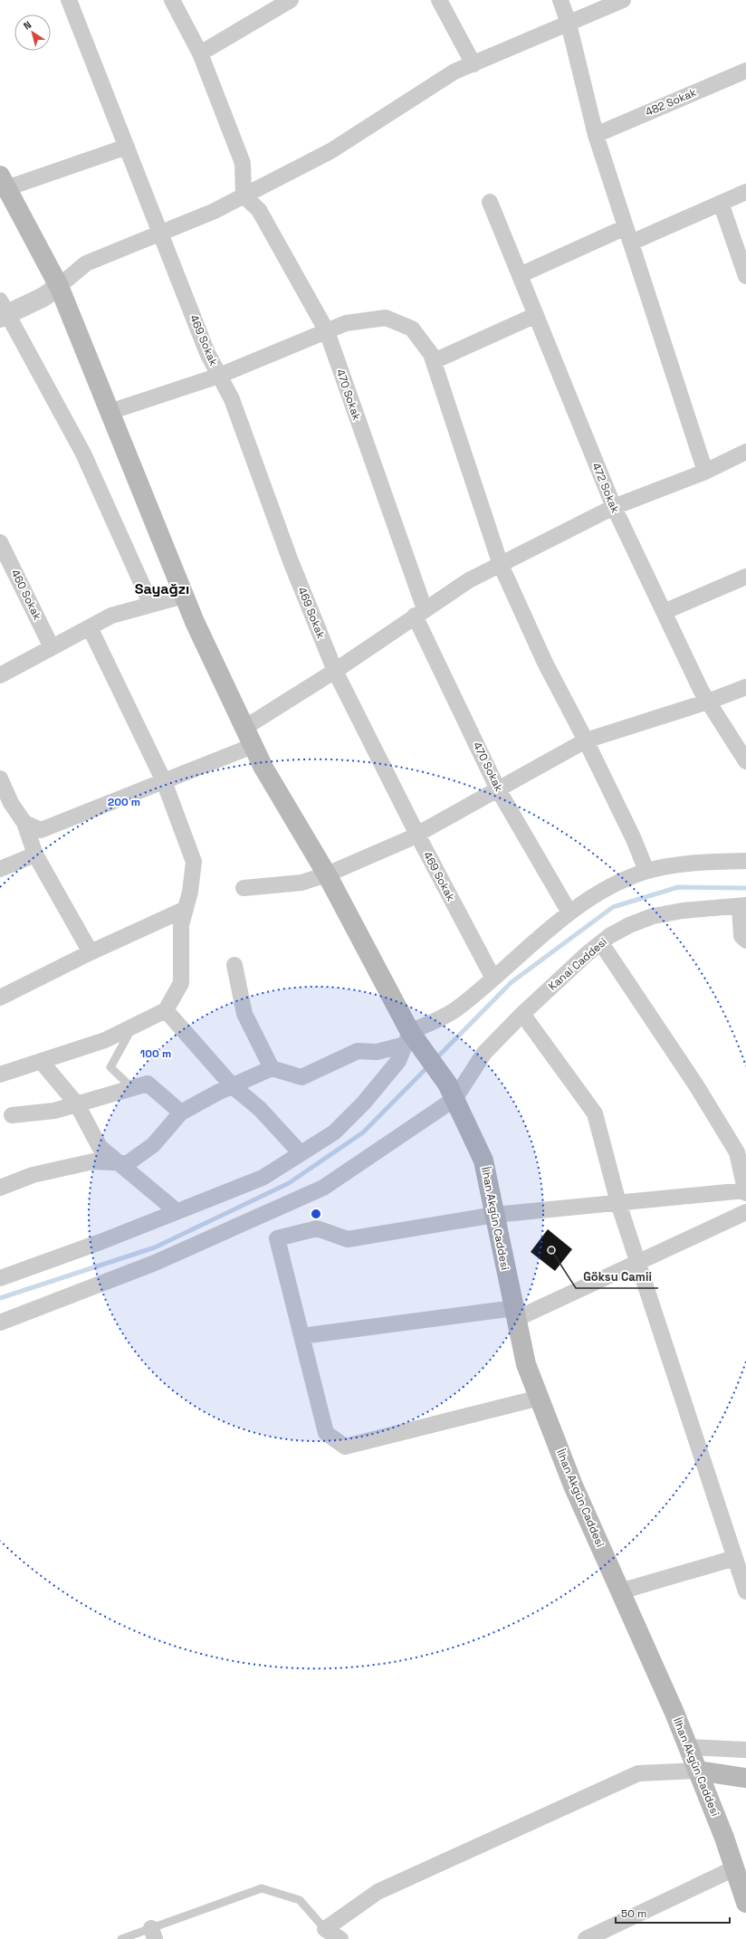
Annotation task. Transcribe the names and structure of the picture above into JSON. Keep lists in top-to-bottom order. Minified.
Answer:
{"streets":{"main road":["İlhan Akgün Caddesi"],"street":["482 Sokak","469 Sokak","470 Sokak","472 Sokak","460 Sokak","Kanal Caddesi"]},"crossings":[["Kanal Caddesi","İlhan Akgün Caddesi"]],"districts":["Sayağzı"],"places":["Göksu Camii"],"scale_bar":"50 m","north":"top left","rings":["200 m","100 m"]}
